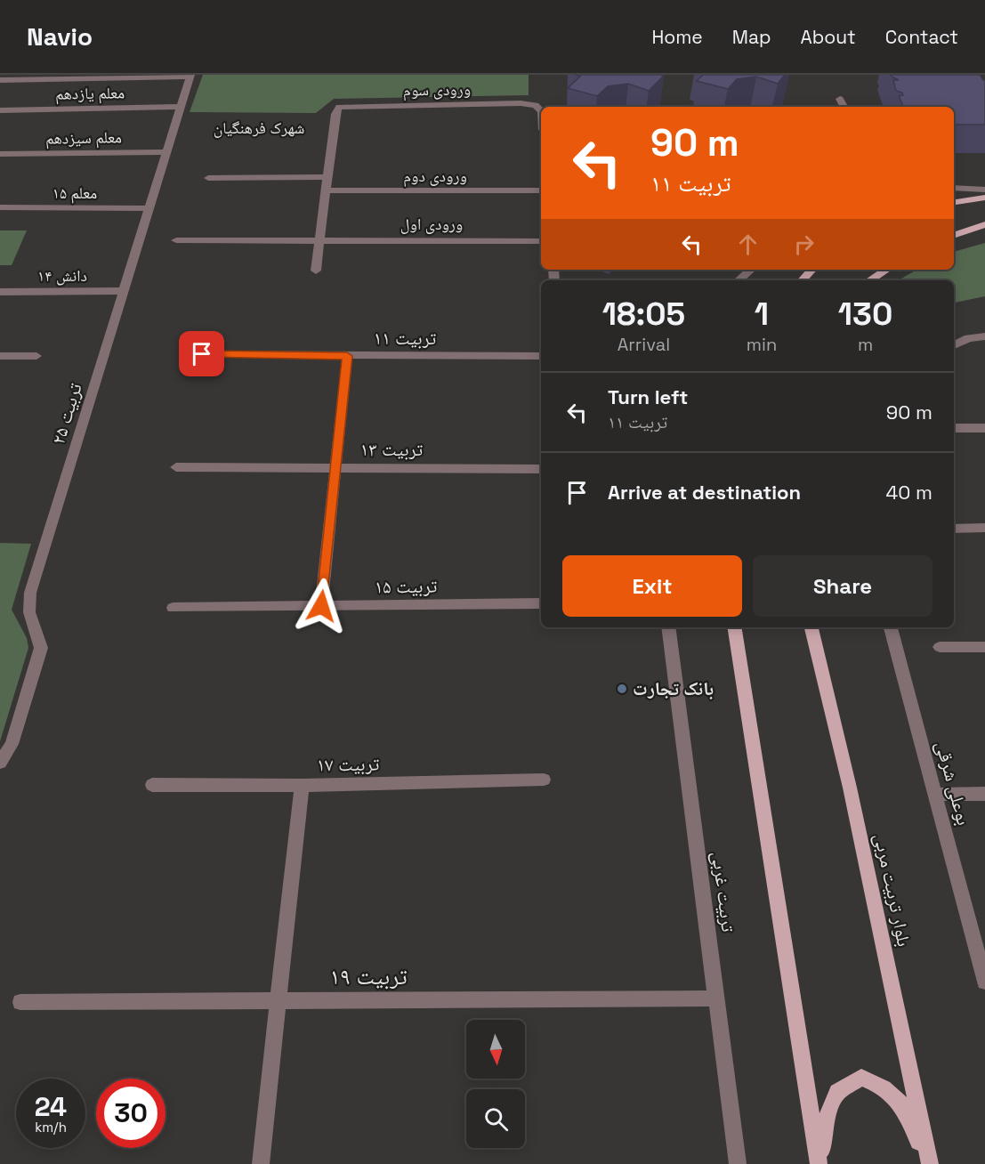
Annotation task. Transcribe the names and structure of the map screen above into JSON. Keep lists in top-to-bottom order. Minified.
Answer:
{"streets":{"main road":["بلوار تربیت مربی"],"street":["ورودی سوم","معلم یازدهم","معلم سیزدهم","ورودی دوم","معلم ۱۵","ورودی اول","دانش ۱۴","تربیت ۱۱","تربیت ۲۵","تربیت ۱۳","تربیت ۱۵","تربیت ۱۷","بوعلی شرقی","تربیت غربی","تربیت ۱۹"]},"crossings":[["معلم یازدهم","تربیت ۲۵"],["معلم سیزدهم","تربیت ۲۵"],["معلم ۱۵","تربیت ۲۵"],["دانش ۱۴","تربیت ۲۵"],["تربیت غربی","تربیت ۱۹"]],"districts":["شهرک فرهنگیان"],"places":["بانک تجارت"],"north":"bottom","page":{"header":"Navio","nav":["Home","Map","About","Contact"],"turn":["90 m","تربیت ۱۱"],"eta":["18:05","Arrival","1","min","130","m"],"list":[{"name":"Turn left","note":"تربیت ۱۱","value":"90 m"},{"name":"Arrive at destination","value":"40 m"}],"buttons":["Exit","Share"],"speed":"24 km/h","limit":"30"}}
